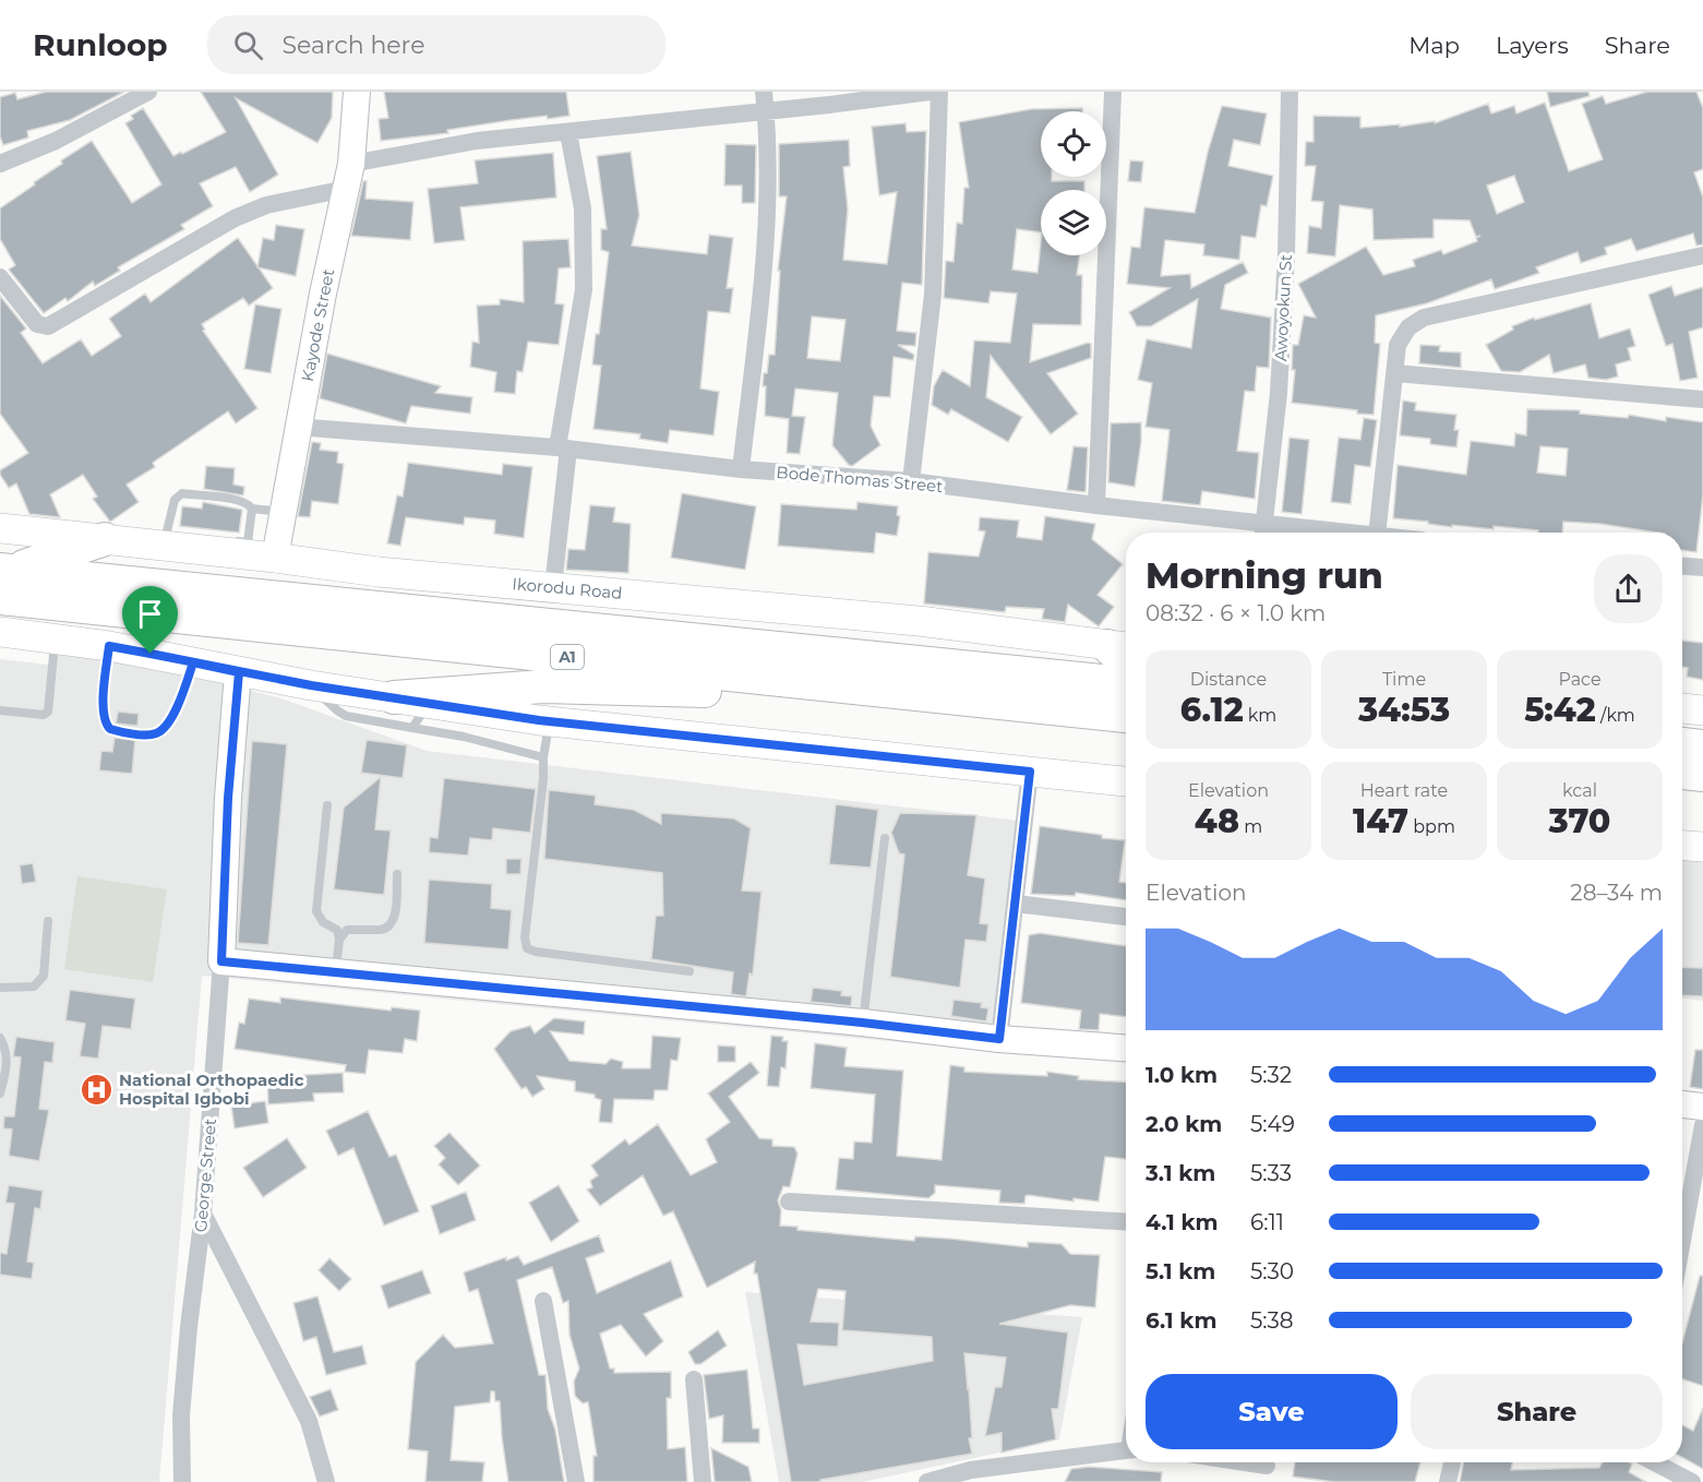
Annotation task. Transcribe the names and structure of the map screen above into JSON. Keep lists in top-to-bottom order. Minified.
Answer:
{"streets":{"highway":["A1"],"main road":["Ikorodu Road"],"street":["Awoyokun St","Kayode Street","Bode Thomas Street","George Street"]},"crossings":[["Awoyokun St","Bode Thomas Street"],["Kayode Street","Bode Thomas Street"],["Kayode Street","Ikorodu Road"]],"places":{"hospital":["National Orthopaedic Hospital Igbobi"]},"page":{"header":"Runloop","search":"Search here","nav":["Map","Layers","Share"],"heading":["Morning run","08:32 · 6 × 1.0 km"],"stats":[["Distance","6.12 km"],["Time","34:53"],["Pace","5:42 /km"],["Elevation","48 m"],["Heart rate","147 bpm"],["kcal","370"]],"chart":["Elevation","28–34 m"],"list":[{"name":"1.0 km","note":"5:32"},{"name":"2.0 km","note":"5:49"},{"name":"3.1 km","note":"5:33"},{"name":"4.1 km","note":"6:11"},{"name":"5.1 km","note":"5:30"},{"name":"6.1 km","note":"5:38"}],"buttons":["Save","Share"]}}
